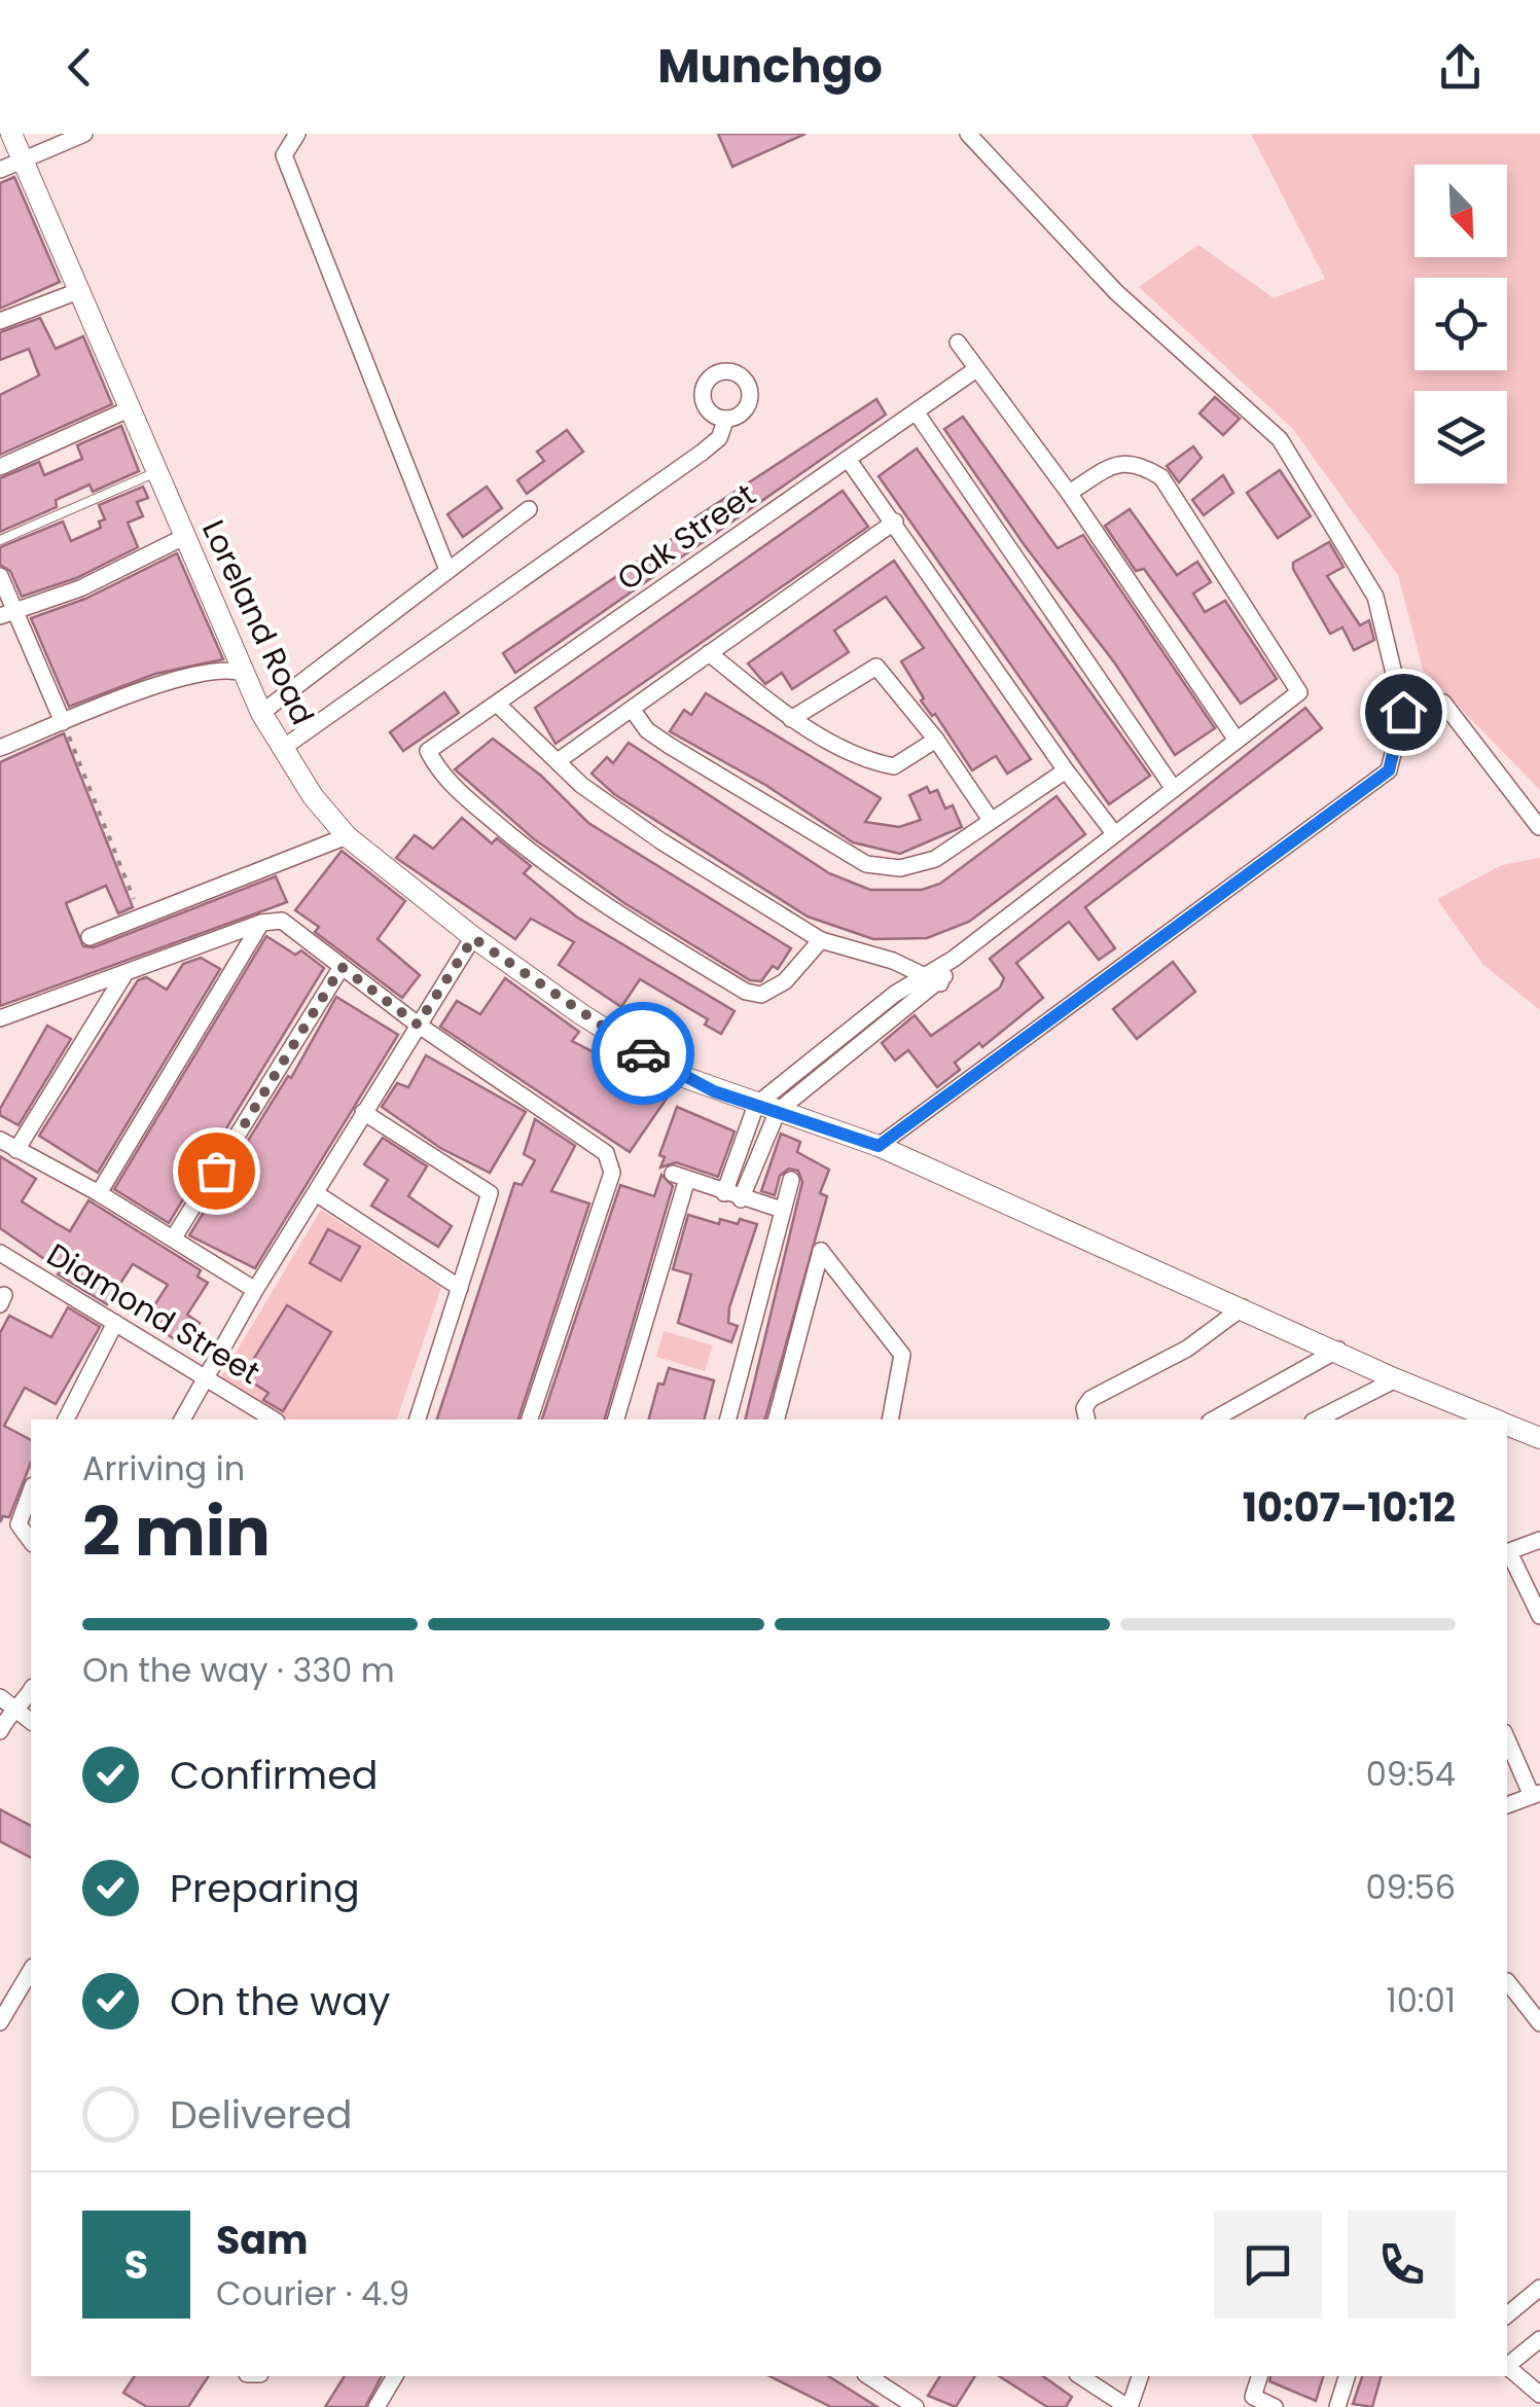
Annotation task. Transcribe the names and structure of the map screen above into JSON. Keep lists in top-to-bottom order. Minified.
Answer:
{"streets":{"street":["Oak Street","Loreland Road","Diamond Street"]},"north":"bottom right","page":{"header":"Munchgo","heading":["2 min","Arriving in","10:07–10:12"],"panel":["Sam","Courier · 4.9"],"bar":"On the way · 330 m","list":[["Confirmed","09:54"],["Preparing","09:56"],["On the way","10:01"],"Delivered"],"round":"S"}}
